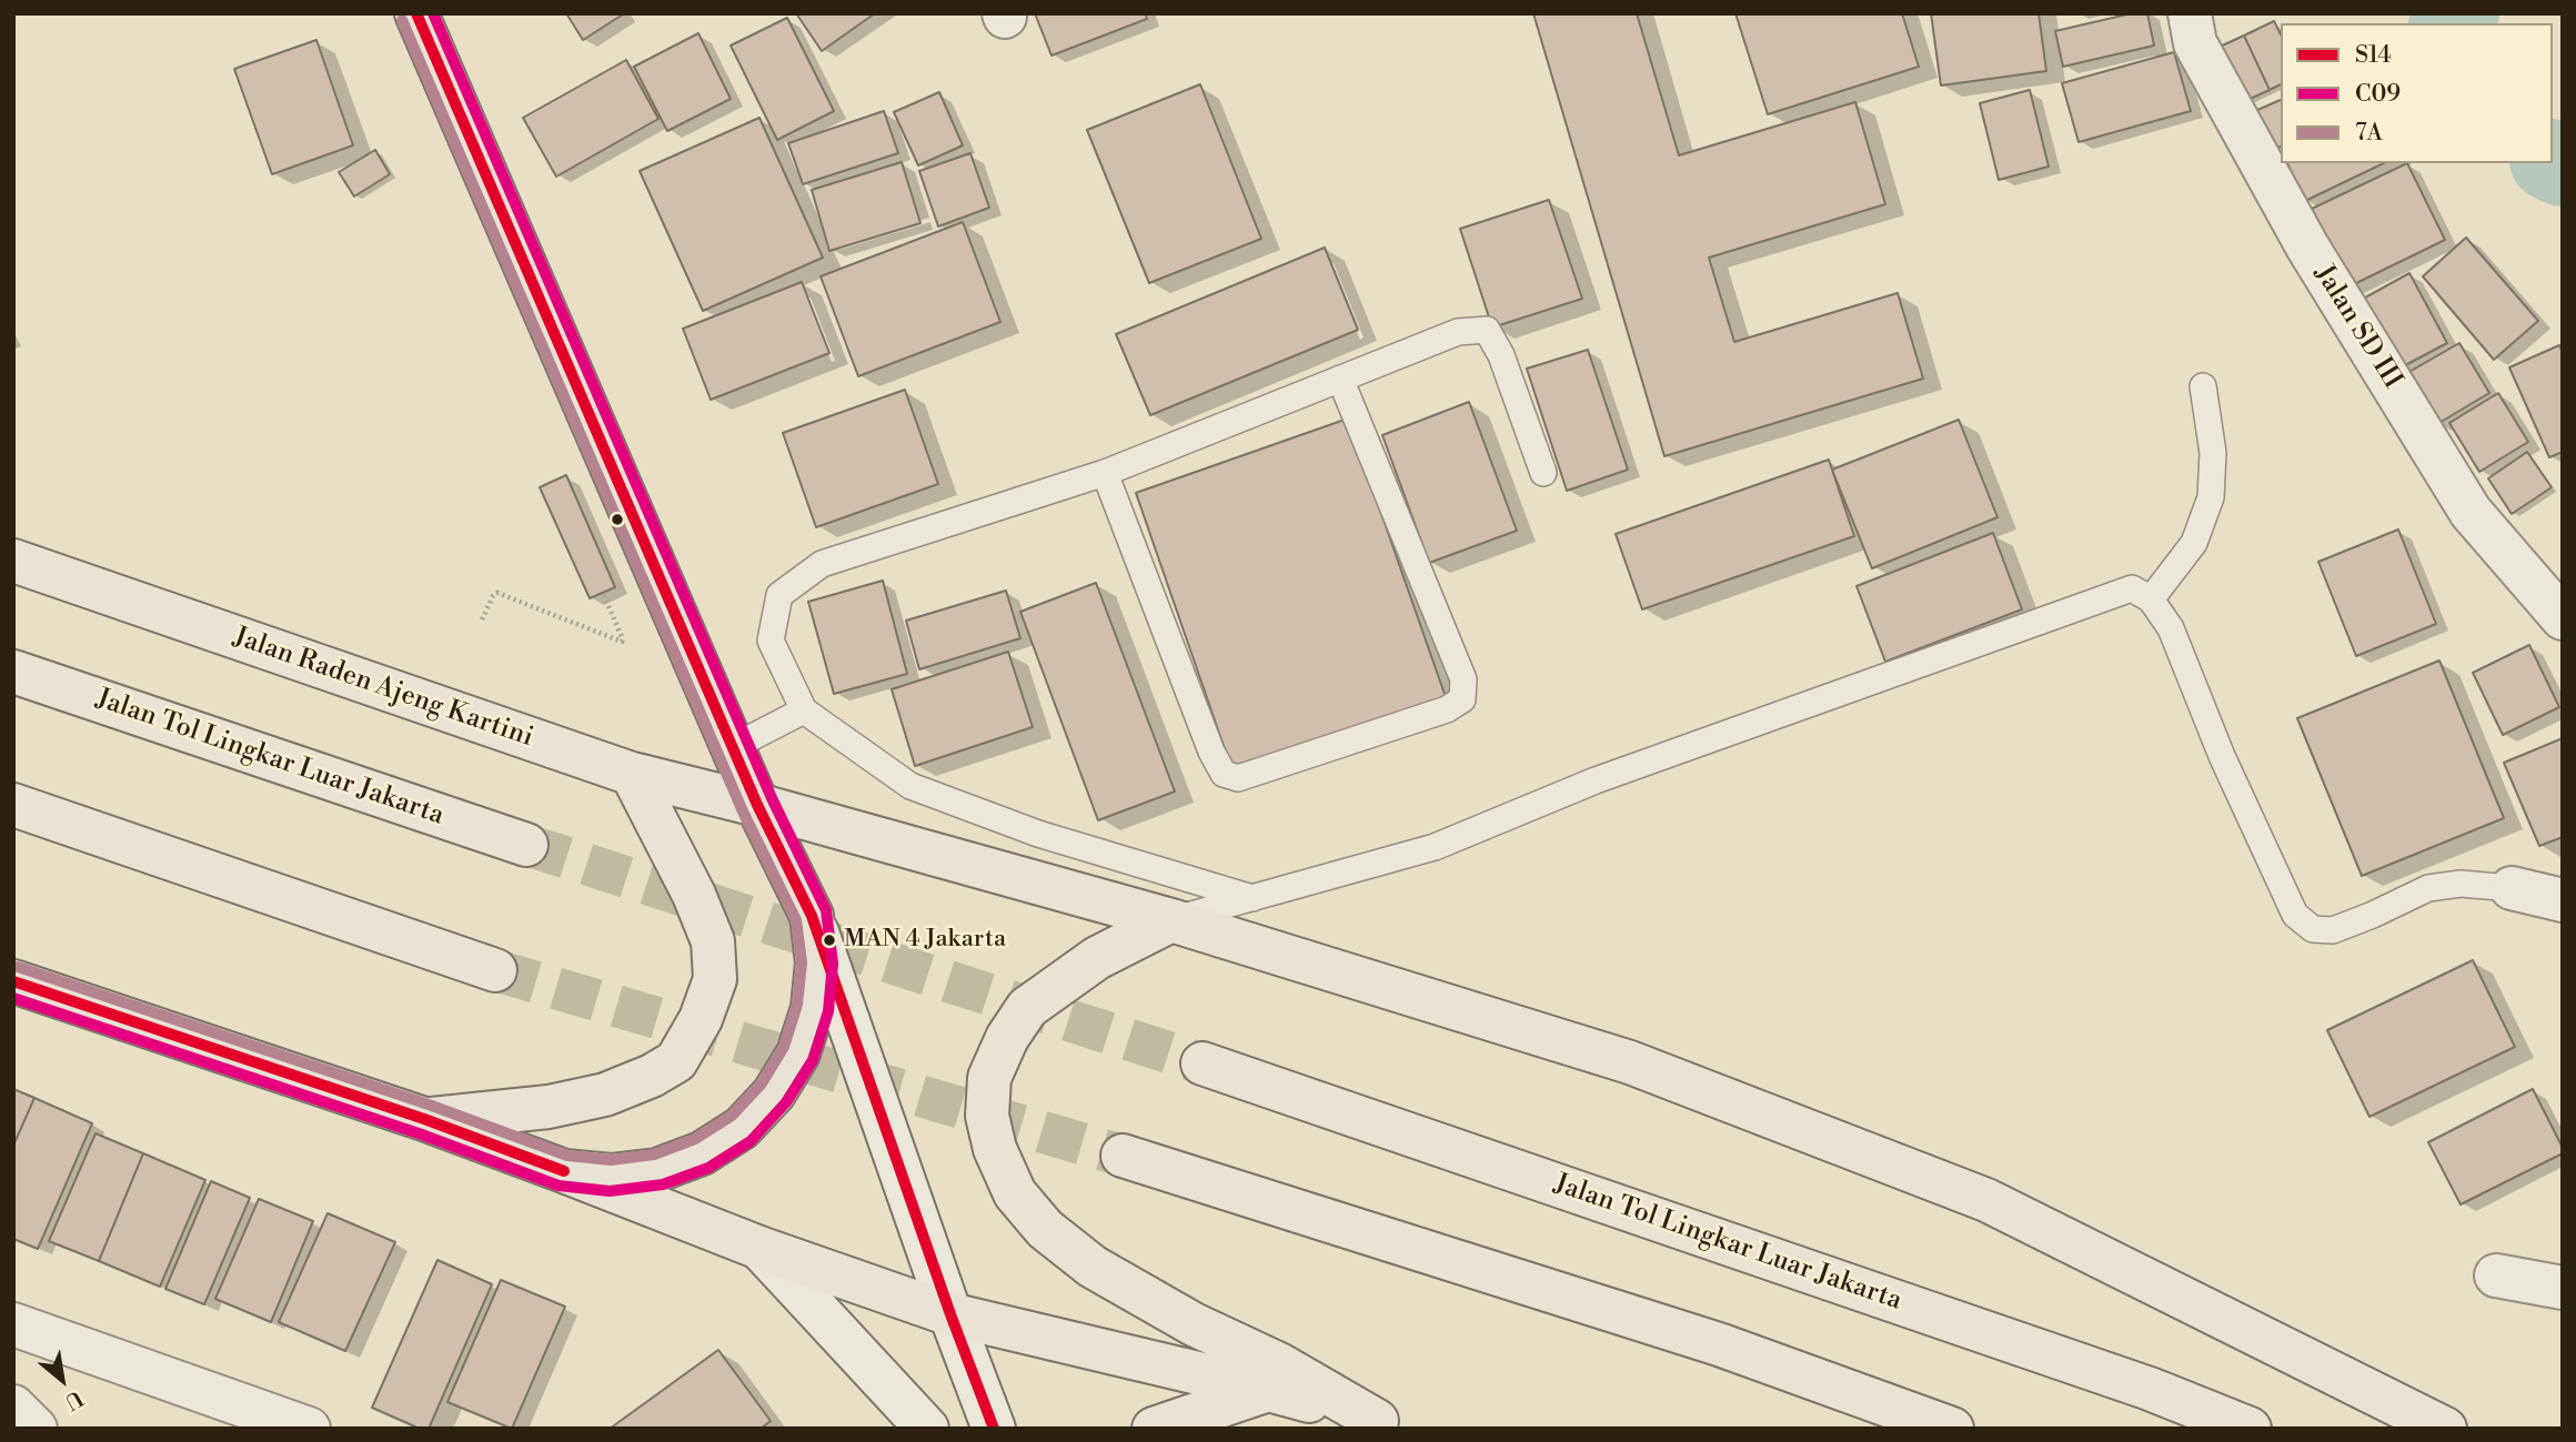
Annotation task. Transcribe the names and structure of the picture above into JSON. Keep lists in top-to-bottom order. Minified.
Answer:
{"streets":{"highway":["Jalan Raden Ajeng Kartini","Jalan Tol Lingkar Luar Jakarta"],"street":["Jalan SD III"]},"places":["MAN 4 Jakarta"],"lines":["transit line S14","transit line C09","transit line 7A"],"legend":["S14","C09","7A"],"north":"bottom right"}
